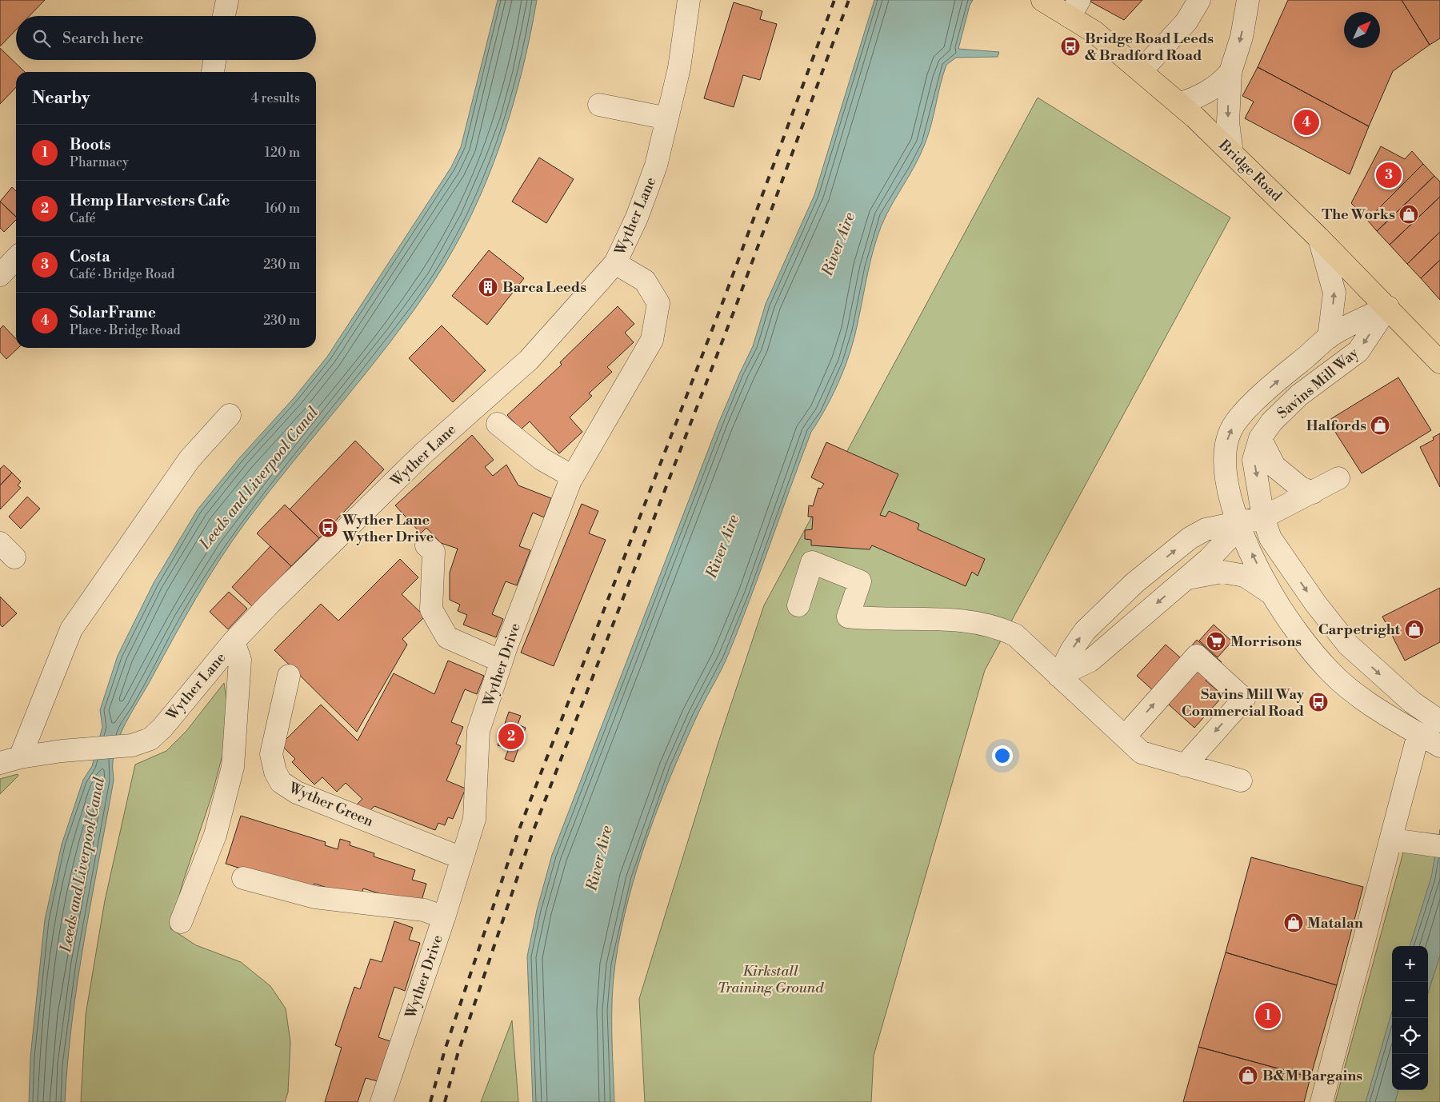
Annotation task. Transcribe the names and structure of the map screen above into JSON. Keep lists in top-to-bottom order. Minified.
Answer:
{"streets":{"main road":["Bridge Road"],"street":["Wyther Lane","Savins Mill Way","Wyther Drive","Wyther Green"]},"crossings":[["Bridge Road","Savins Mill Way"],["Wyther Lane","Wyther Drive"],["Wyther Drive","Wyther Green"]],"water":["River Aire","Leeds and Liverpool Canal"],"parks":["Kirkstall Training Ground"],"places":{"bus stop":["Bridge Road Leeds & Bradford Road","Wyther Lane Wyther Drive","Savins Mill Way Commercial Road"],"shop":["The Works","Halfords","Carpetright","Matalan","B&M Bargains"],"building":["Barca Leeds"],"supermarket":["Morrisons"]},"north":"top right","page":{"search":"Search here","heading":["Nearby","4 results"],"pins":["4","3","2","1"],"list":[{"mark":"1","name":"Boots","note":"Pharmacy","value":"120 m"},{"mark":"2","name":"Hemp Harvesters Cafe","note":"Café","value":"160 m"},{"mark":"3","name":"Costa","note":"Café · Bridge Road","value":"230 m"},{"mark":"4","name":"SolarFrame","note":"Place · Bridge Road","value":"230 m"}],"map_buttons":["+","−"]}}
